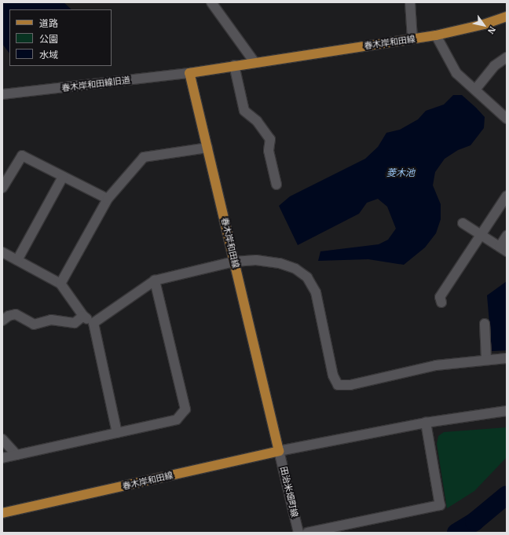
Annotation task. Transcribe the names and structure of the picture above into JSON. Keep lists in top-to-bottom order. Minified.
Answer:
{"streets":{"main road":["春木岸和田線"],"street":["春木岸和田線旧道","田治米畑町線"]},"crossings":[["春木岸和田線","春木岸和田線旧道"],["春木岸和田線","田治米畑町線"]],"water":["菱木池"],"legend":["道路","公園","水域"],"north":"bottom right"}
